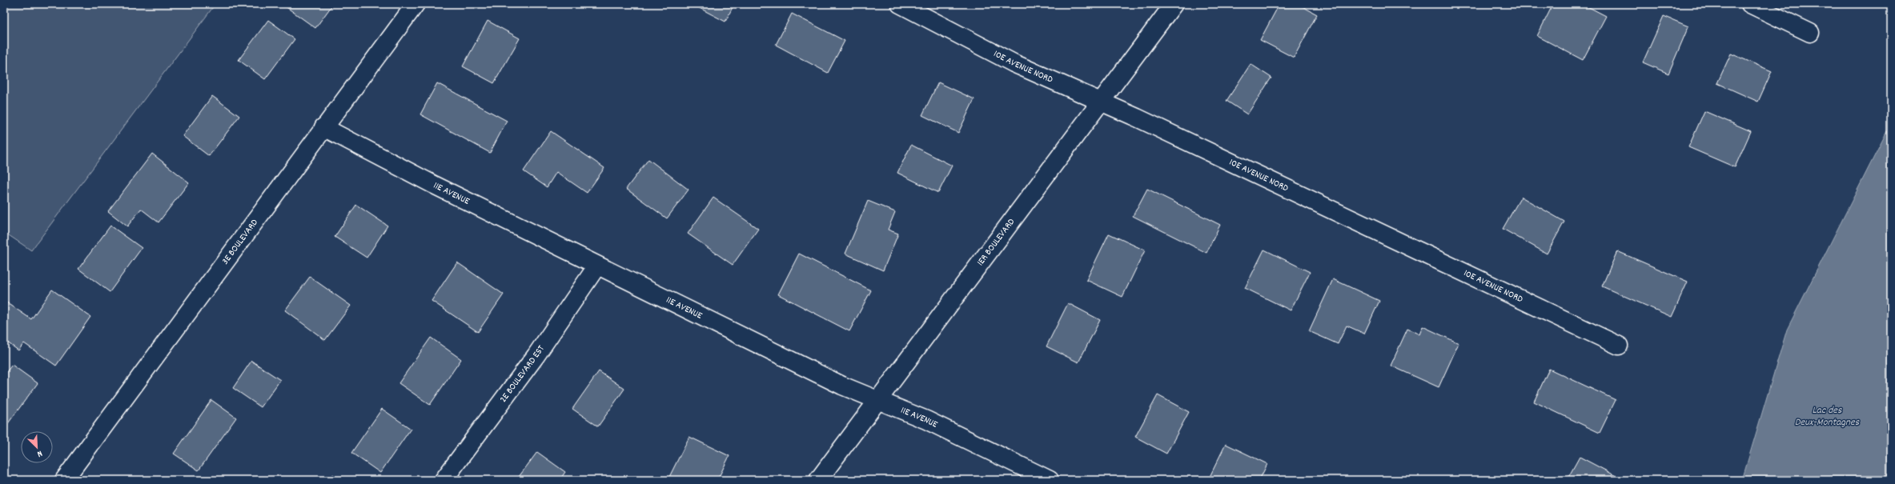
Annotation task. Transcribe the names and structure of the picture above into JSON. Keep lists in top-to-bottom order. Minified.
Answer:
{"streets":{"street":["10E AVENUE NORD","11E AVENUE","3E BOULEVARD","1ER BOULEVARD","2E BOULEVARD EST"]},"crossings":[["10E AVENUE NORD","1ER BOULEVARD"],["11E AVENUE","3E BOULEVARD"],["11E AVENUE","1ER BOULEVARD"],["11E AVENUE","2E BOULEVARD EST"]],"water":["Lac des Deux-Montagnes"],"north":"bottom right"}
